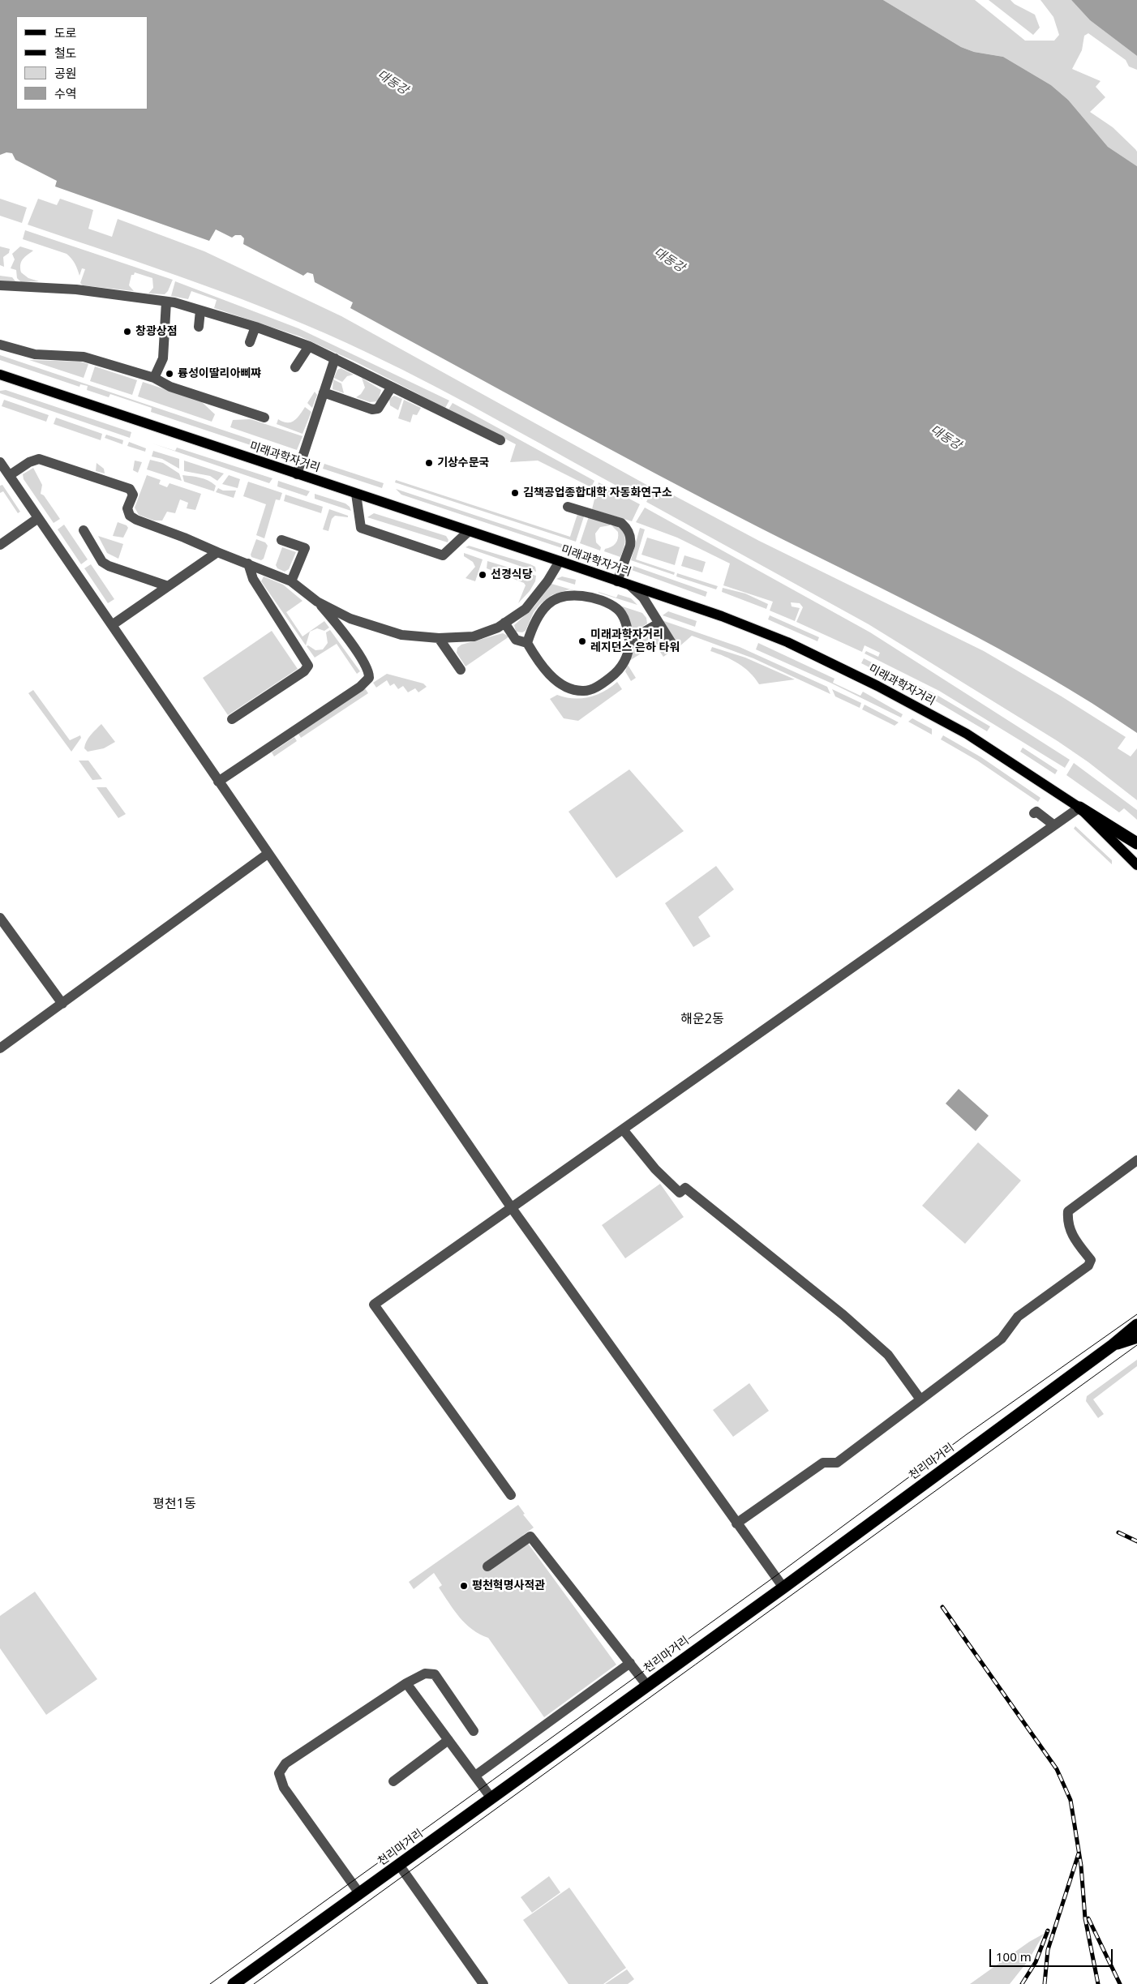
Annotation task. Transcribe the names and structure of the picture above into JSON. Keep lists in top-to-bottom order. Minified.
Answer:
{"streets":{"highway":["천리마거리"],"main road":["미래과학자거리"]},"districts":["해운2동","평천1동"],"water":["대동강"],"places":["창광상점","륭성이딸리아삐쨔","기상수문국","김책공업종합대학 자동화연구소","선경식당","미래과학자거리 레지던스 은하 타워","평천혁명사적관"],"legend":["도로","철도","공원","수역"],"scale_bar":"100 m"}
